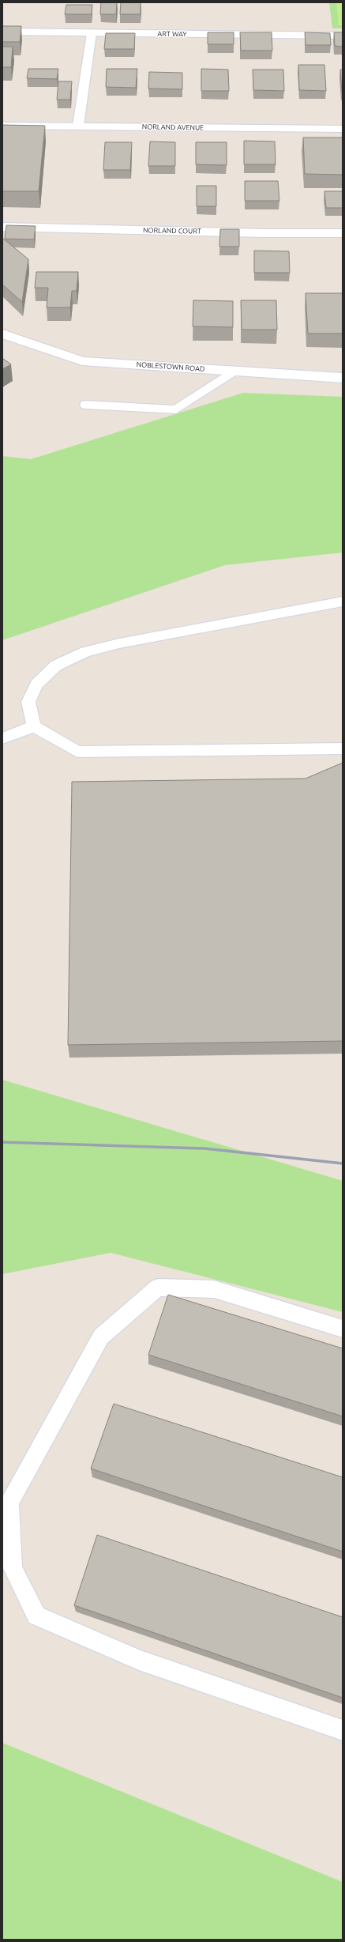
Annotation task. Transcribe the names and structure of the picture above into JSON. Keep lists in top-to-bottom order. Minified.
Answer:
{"streets":{"street":["ART WAY","NORLAND AVENUE","NORLAND COURT","NOBLESTOWN ROAD"]}}
